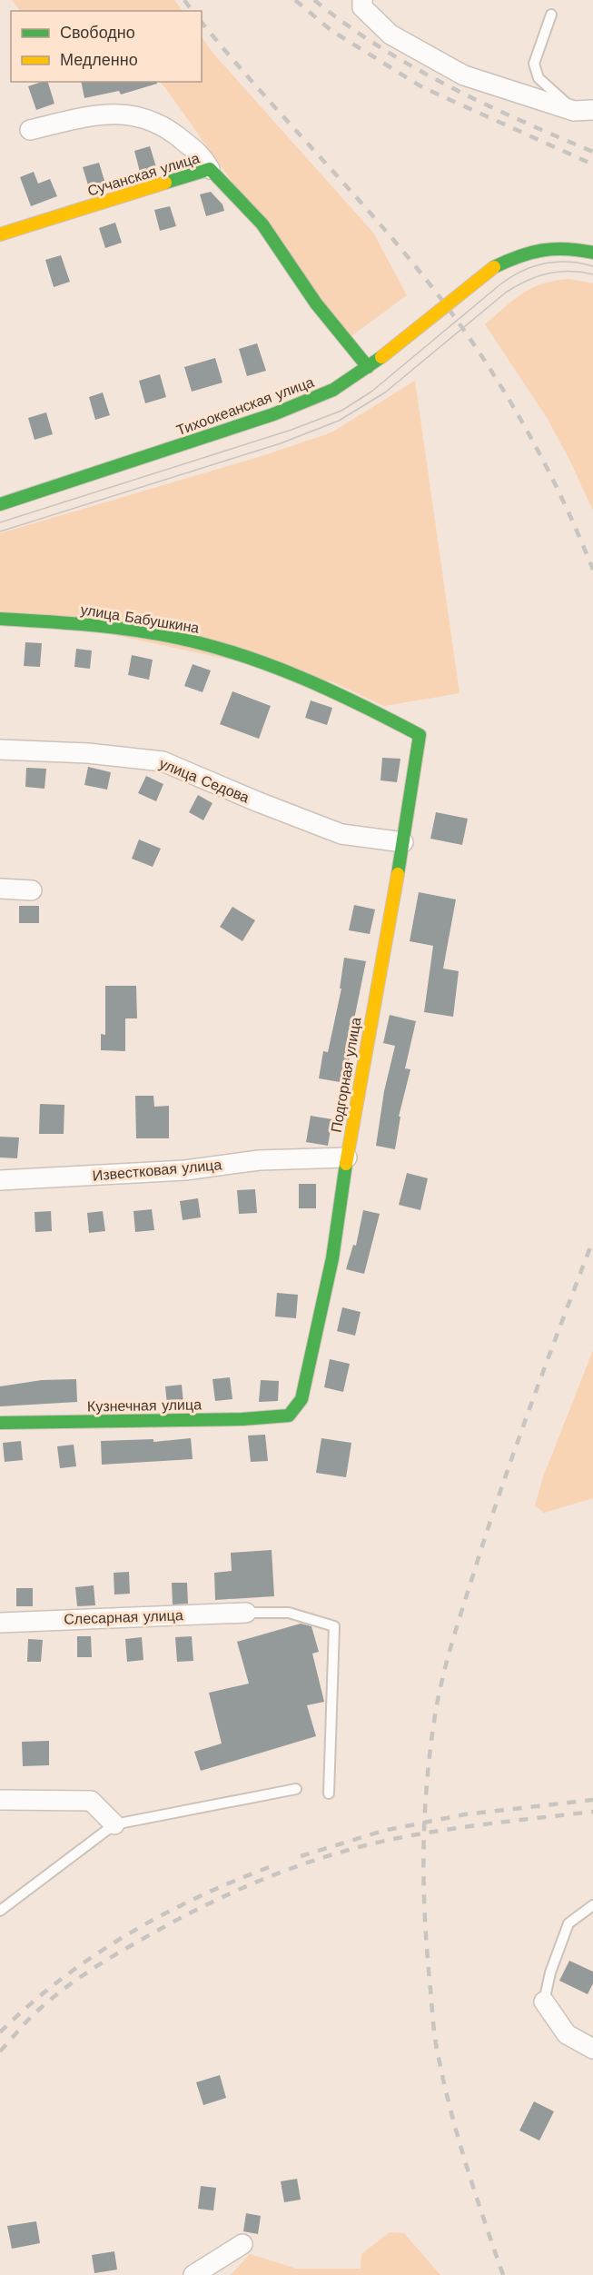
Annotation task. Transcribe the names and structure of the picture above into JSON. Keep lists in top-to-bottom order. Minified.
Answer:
{"streets":{"street":["Сучанская улица","Тихоокеанская улица","улица Бабушкина","улица Седова","Подгорная улица","Известковая улица","Кузнечная улица","Слесарная улица"]},"crossings":[["Сучанская улица","Тихоокеанская улица"],["улица Бабушкина","Подгорная улица"],["улица Седова","Подгорная улица"],["Подгорная улица","Известковая улица"],["Подгорная улица","Кузнечная улица"]],"legend":["Свободно","Медленно"]}
